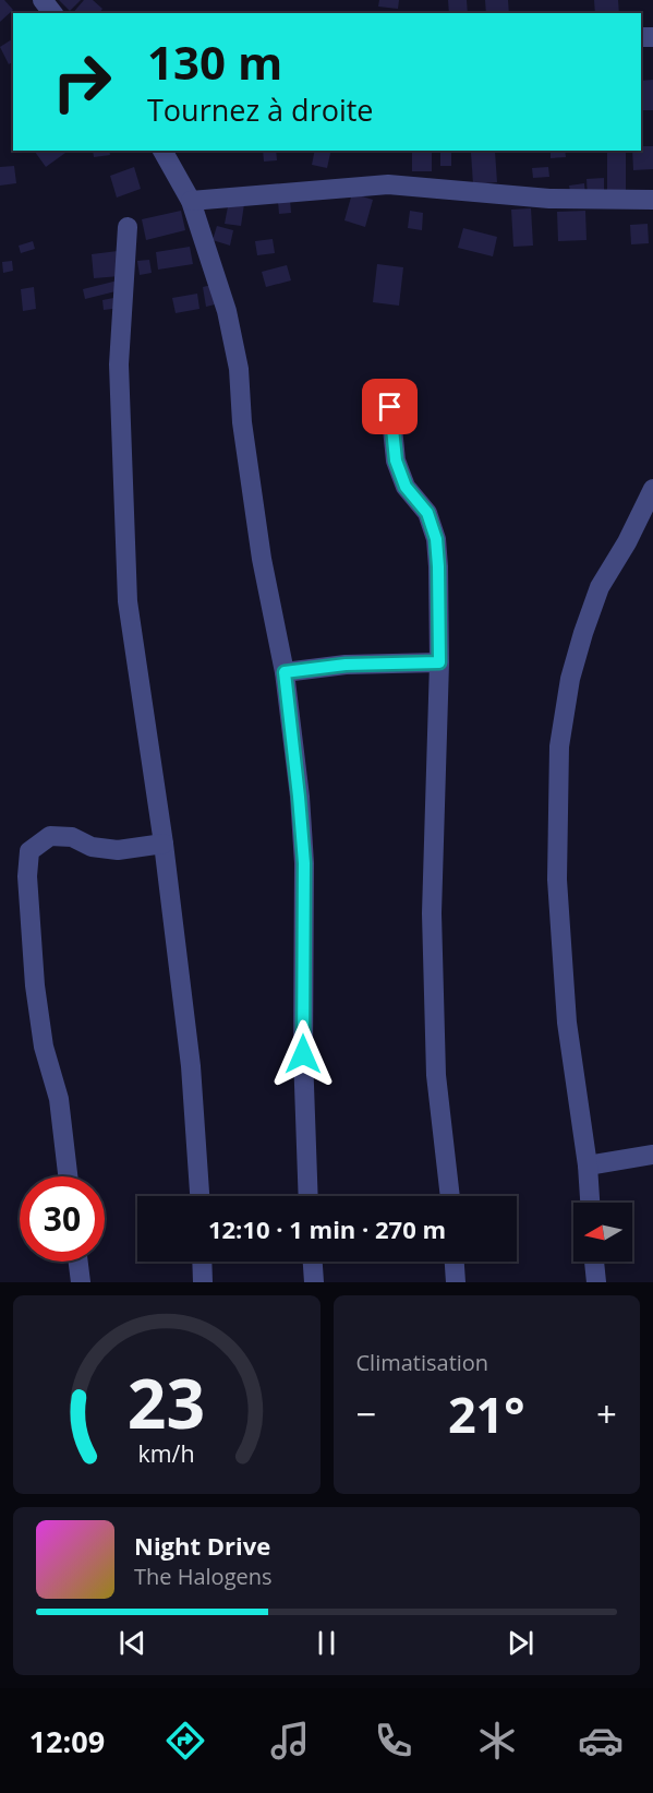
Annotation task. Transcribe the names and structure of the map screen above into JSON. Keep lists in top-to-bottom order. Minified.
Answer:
{"north":"left","page":{"turn":["130 m","Tournez à droite"],"limit":"30","trip":"12:10 · 1 min · 270 m","tile":"Climatisation","heat":["−","21°","+"],"song":["Night Drive","The Halogens"],"tabs":"12:09","gauge":["23","km/h"]}}
